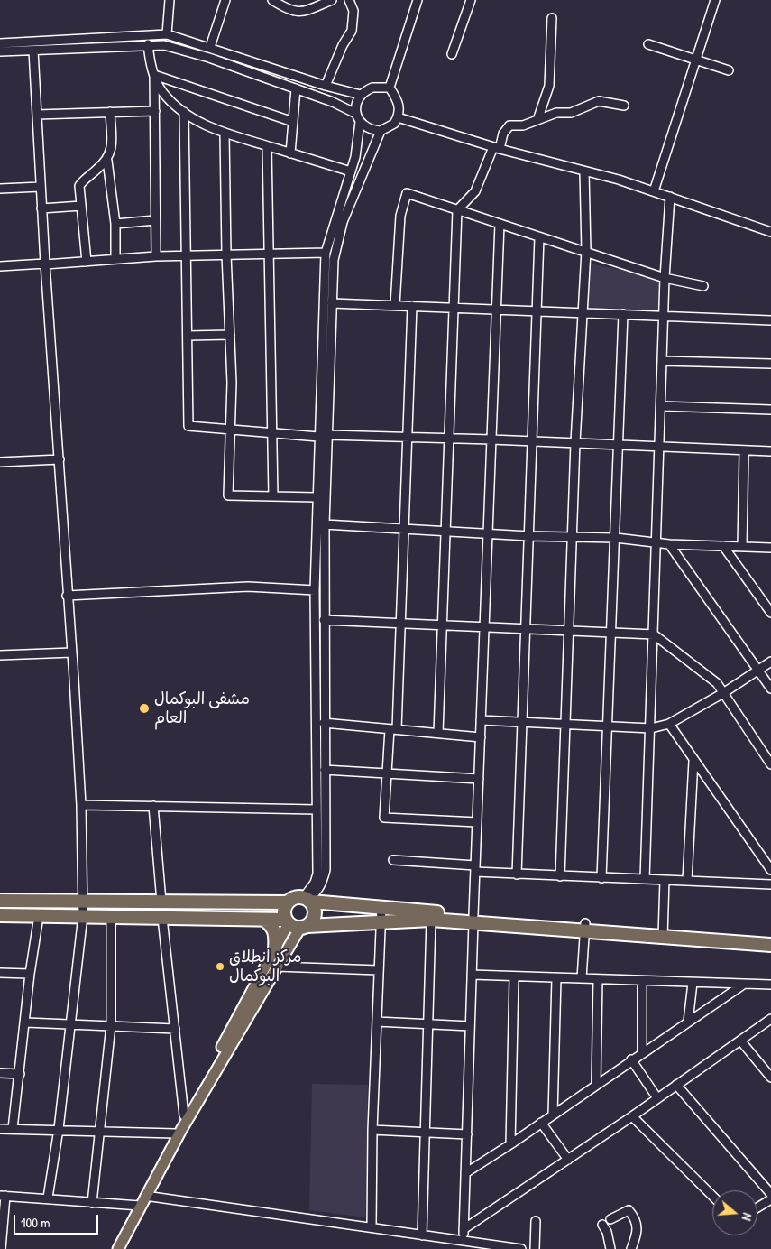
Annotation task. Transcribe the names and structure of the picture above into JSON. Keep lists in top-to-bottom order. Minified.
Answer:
{"places":["مشفى البوكمال العام","مركز انطلاق البوكمال"],"scale_bar":"100 m","north":"right"}
